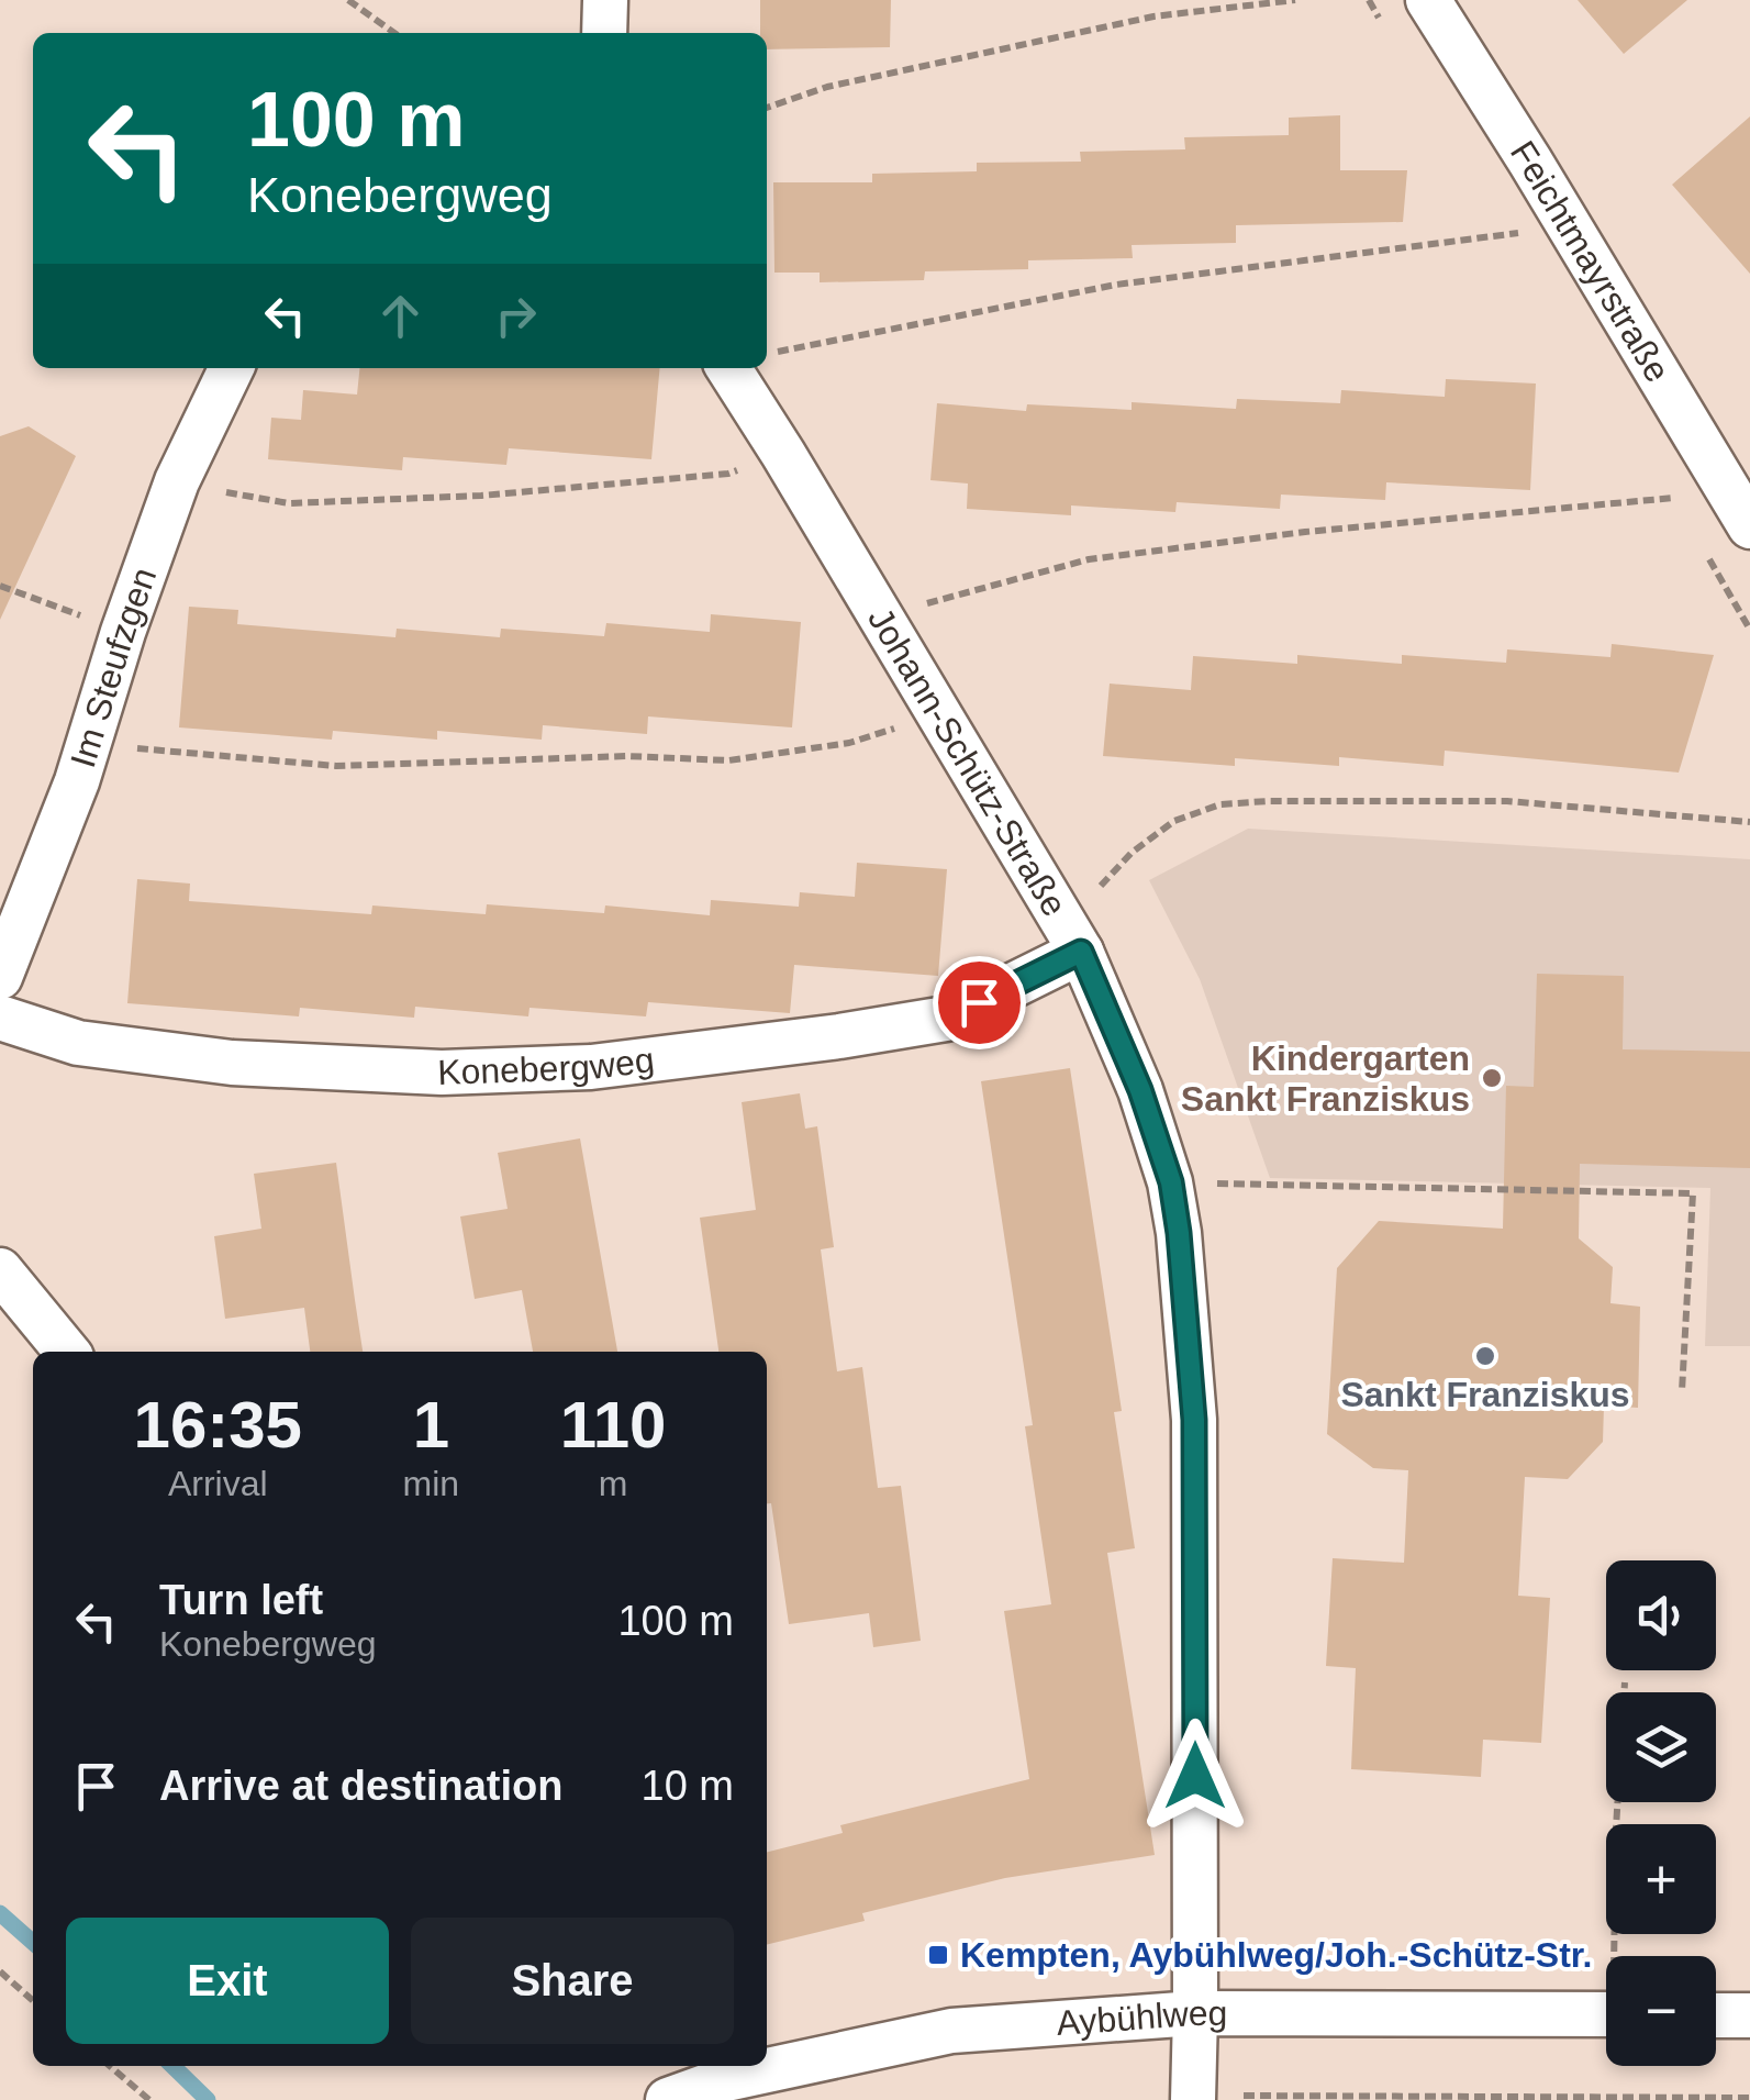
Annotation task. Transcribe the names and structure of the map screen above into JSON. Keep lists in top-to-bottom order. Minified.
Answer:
{"streets":{"street":["Feichtmayrstraße","Im Steufzgen","Johann-Schütz-Straße","Konebergweg","Aybühlweg"]},"crossings":[["Johann-Schütz-Straße","Konebergweg"],["Johann-Schütz-Straße","Aybühlweg"]],"places":{"other":["Kindergarten Sankt Franziskus","Sankt Franziskus"],"transit":["Kempten, Aybühlweg/Joh.-Schütz-Str."]},"page":{"turn":["100 m","Konebergweg"],"eta":["16:35","Arrival","1","min","110","m"],"list":[{"name":"Turn left","note":"Konebergweg","value":"100 m"},{"name":"Arrive at destination","value":"10 m"}],"map_buttons":["+","−"],"buttons":["Exit","Share"]}}
